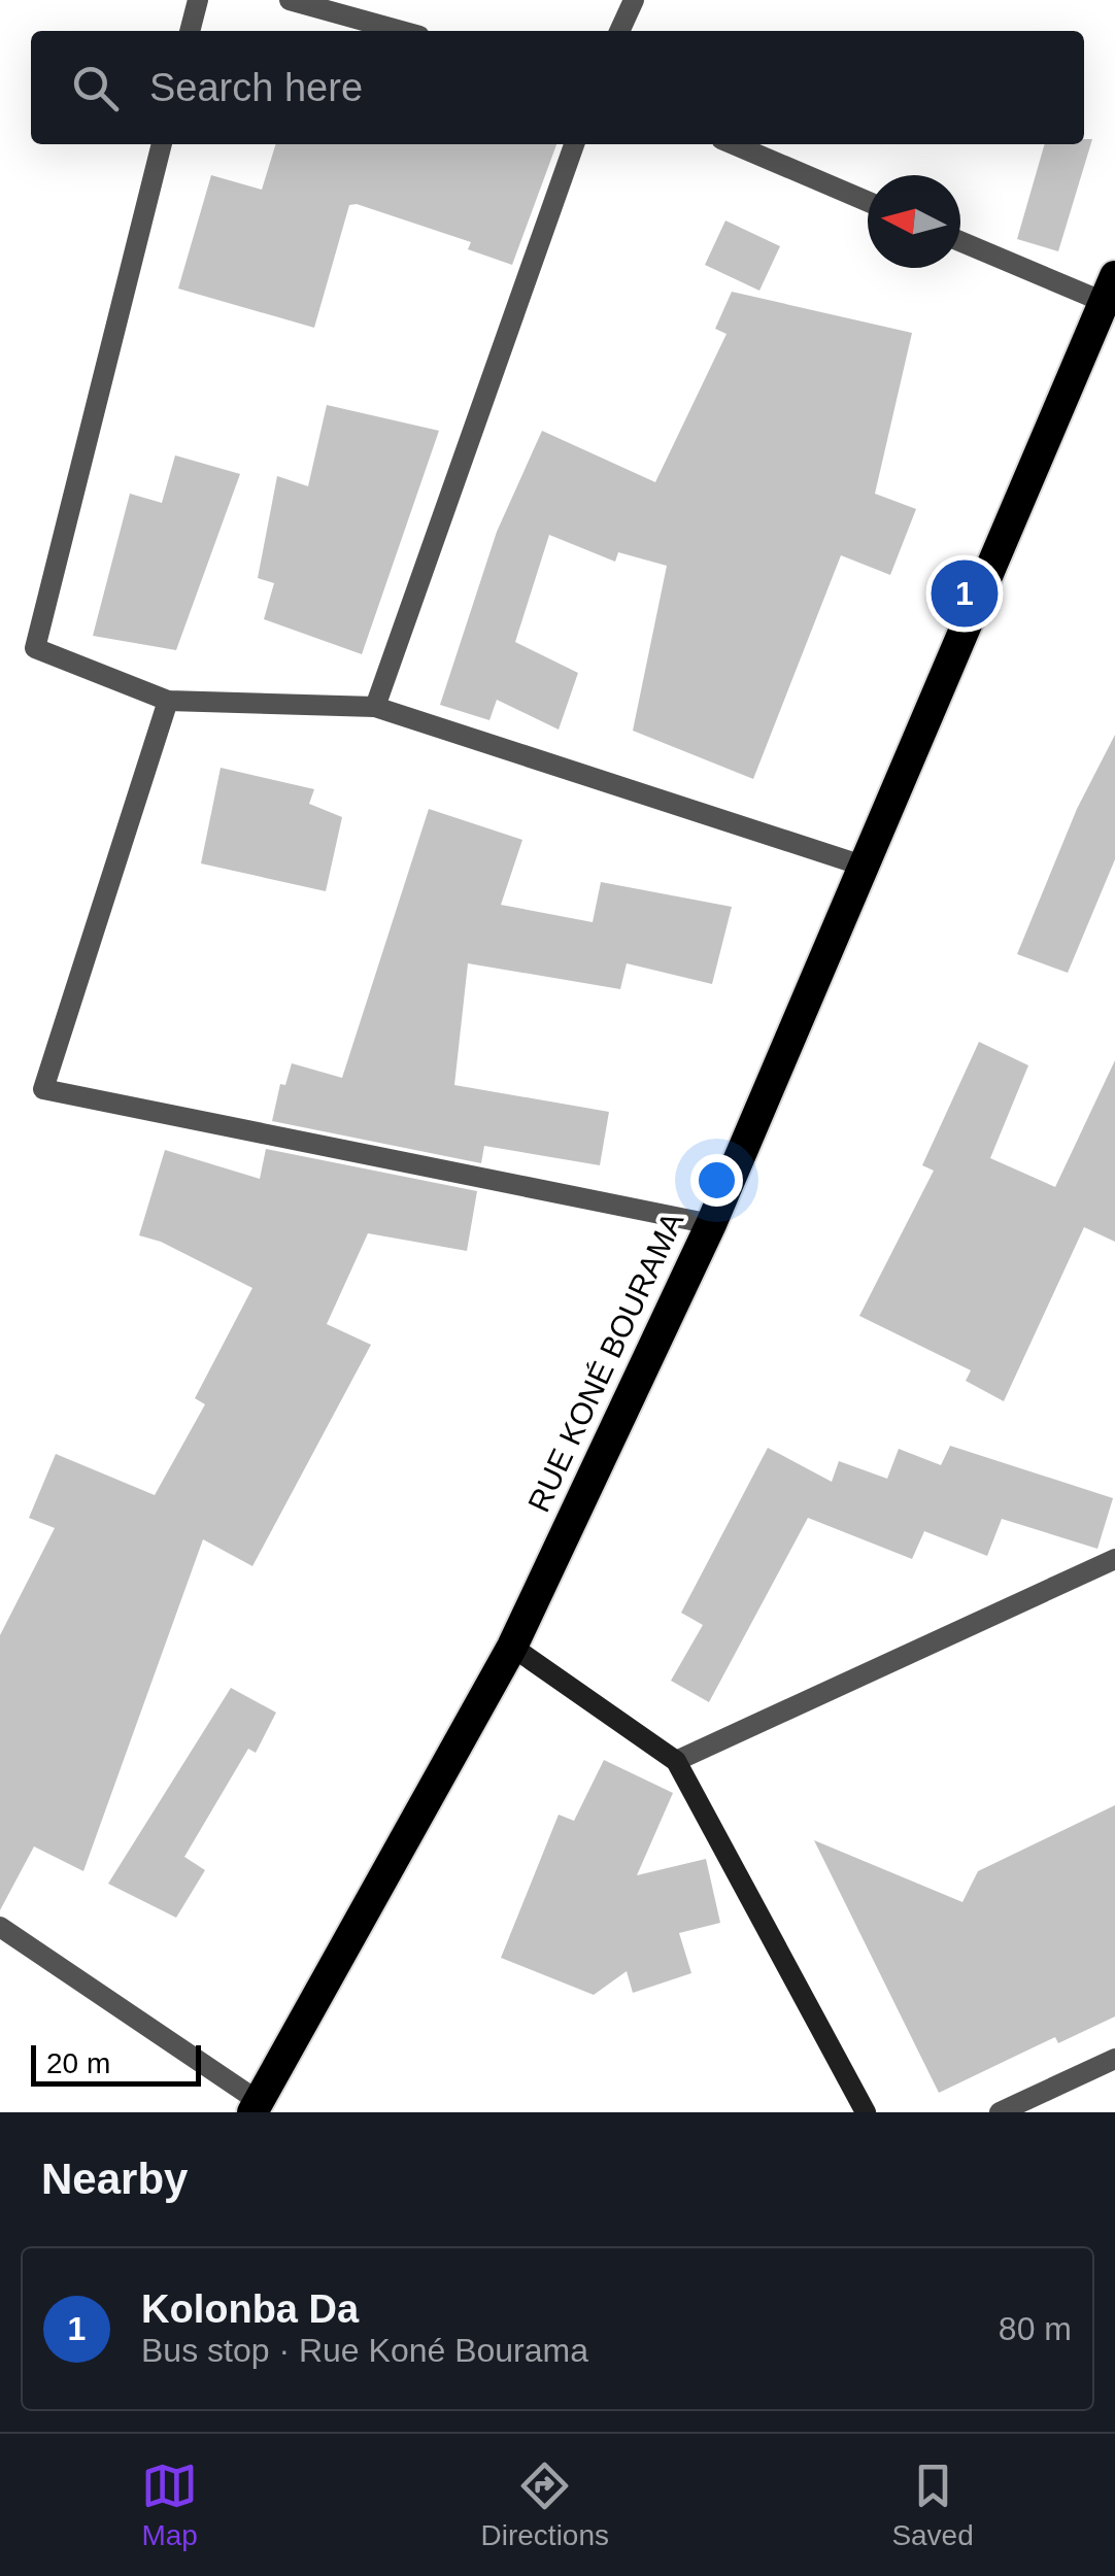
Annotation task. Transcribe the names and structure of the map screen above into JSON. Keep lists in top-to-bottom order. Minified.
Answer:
{"streets":{"highway":["RUE KONÉ BOURAMA"]},"scale_bar":"20 m","north":"left","page":{"search":"Search here","pins":"1","scale":"20 m","heading":"Nearby","list":[{"mark":"1","name":"Kolonba Da","note":"Bus stop · Rue Koné Bourama","value":"80 m"}],"nav":["Map","Directions","Saved"]}}
